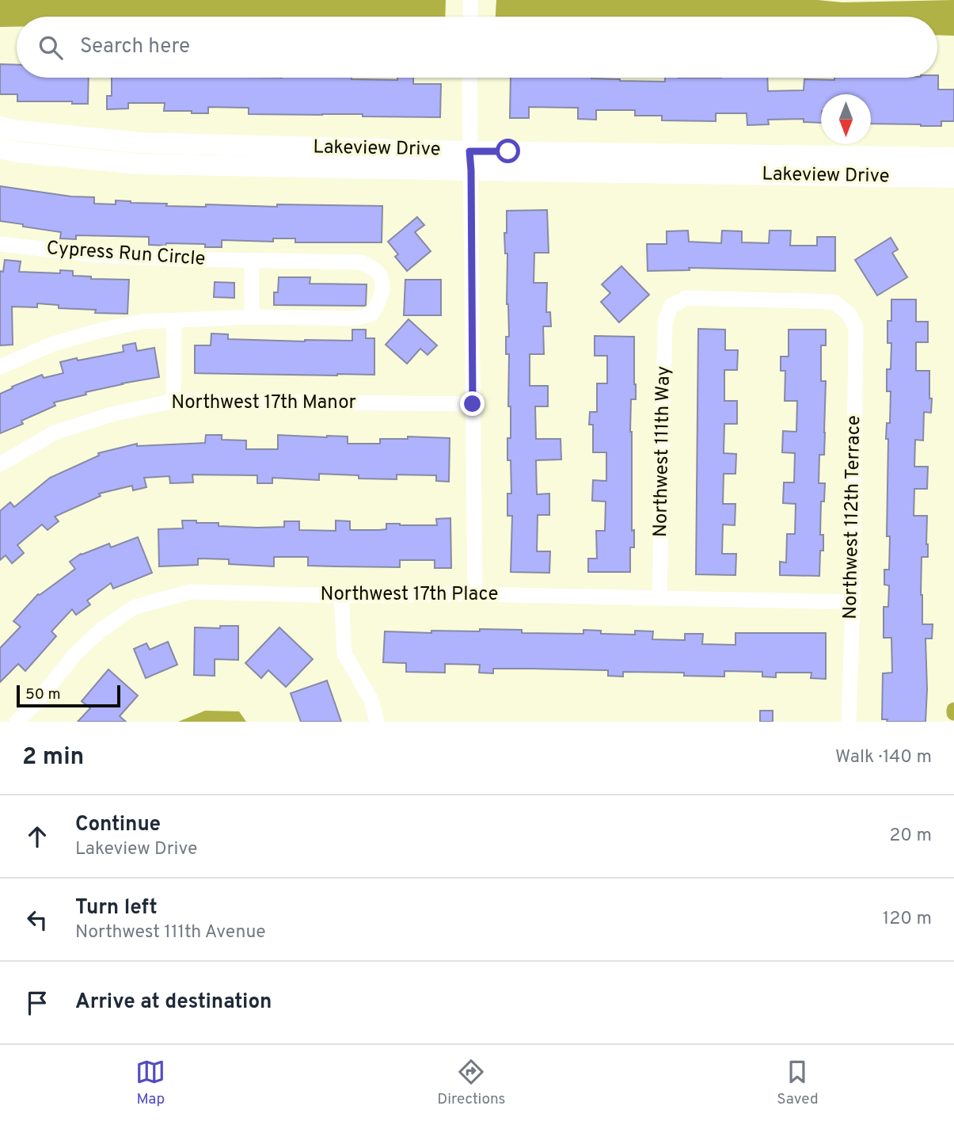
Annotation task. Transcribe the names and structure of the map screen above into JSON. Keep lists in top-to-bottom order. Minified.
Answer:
{"streets":{"street":["Lakeview Drive","Cypress Run Circle","Northwest 17th Manor","Northwest 111th Way","Northwest 112th Terrace","Northwest 17th Place"]},"crossings":[["Northwest 111th Way","Northwest 112th Terrace"],["Northwest 111th Way","Northwest 17th Place"],["Northwest 112th Terrace","Northwest 17th Place"]],"scale_bar":"50 m","north":"bottom","page":{"search":"Search here","scale":"50 m","heading":["2 min","Walk · 140 m"],"list":[["Continue","Lakeview Drive","20 m"],["Turn left","Northwest 111th Avenue","120 m"],"Arrive at destination"],"nav":["Map","Directions","Saved"]}}
